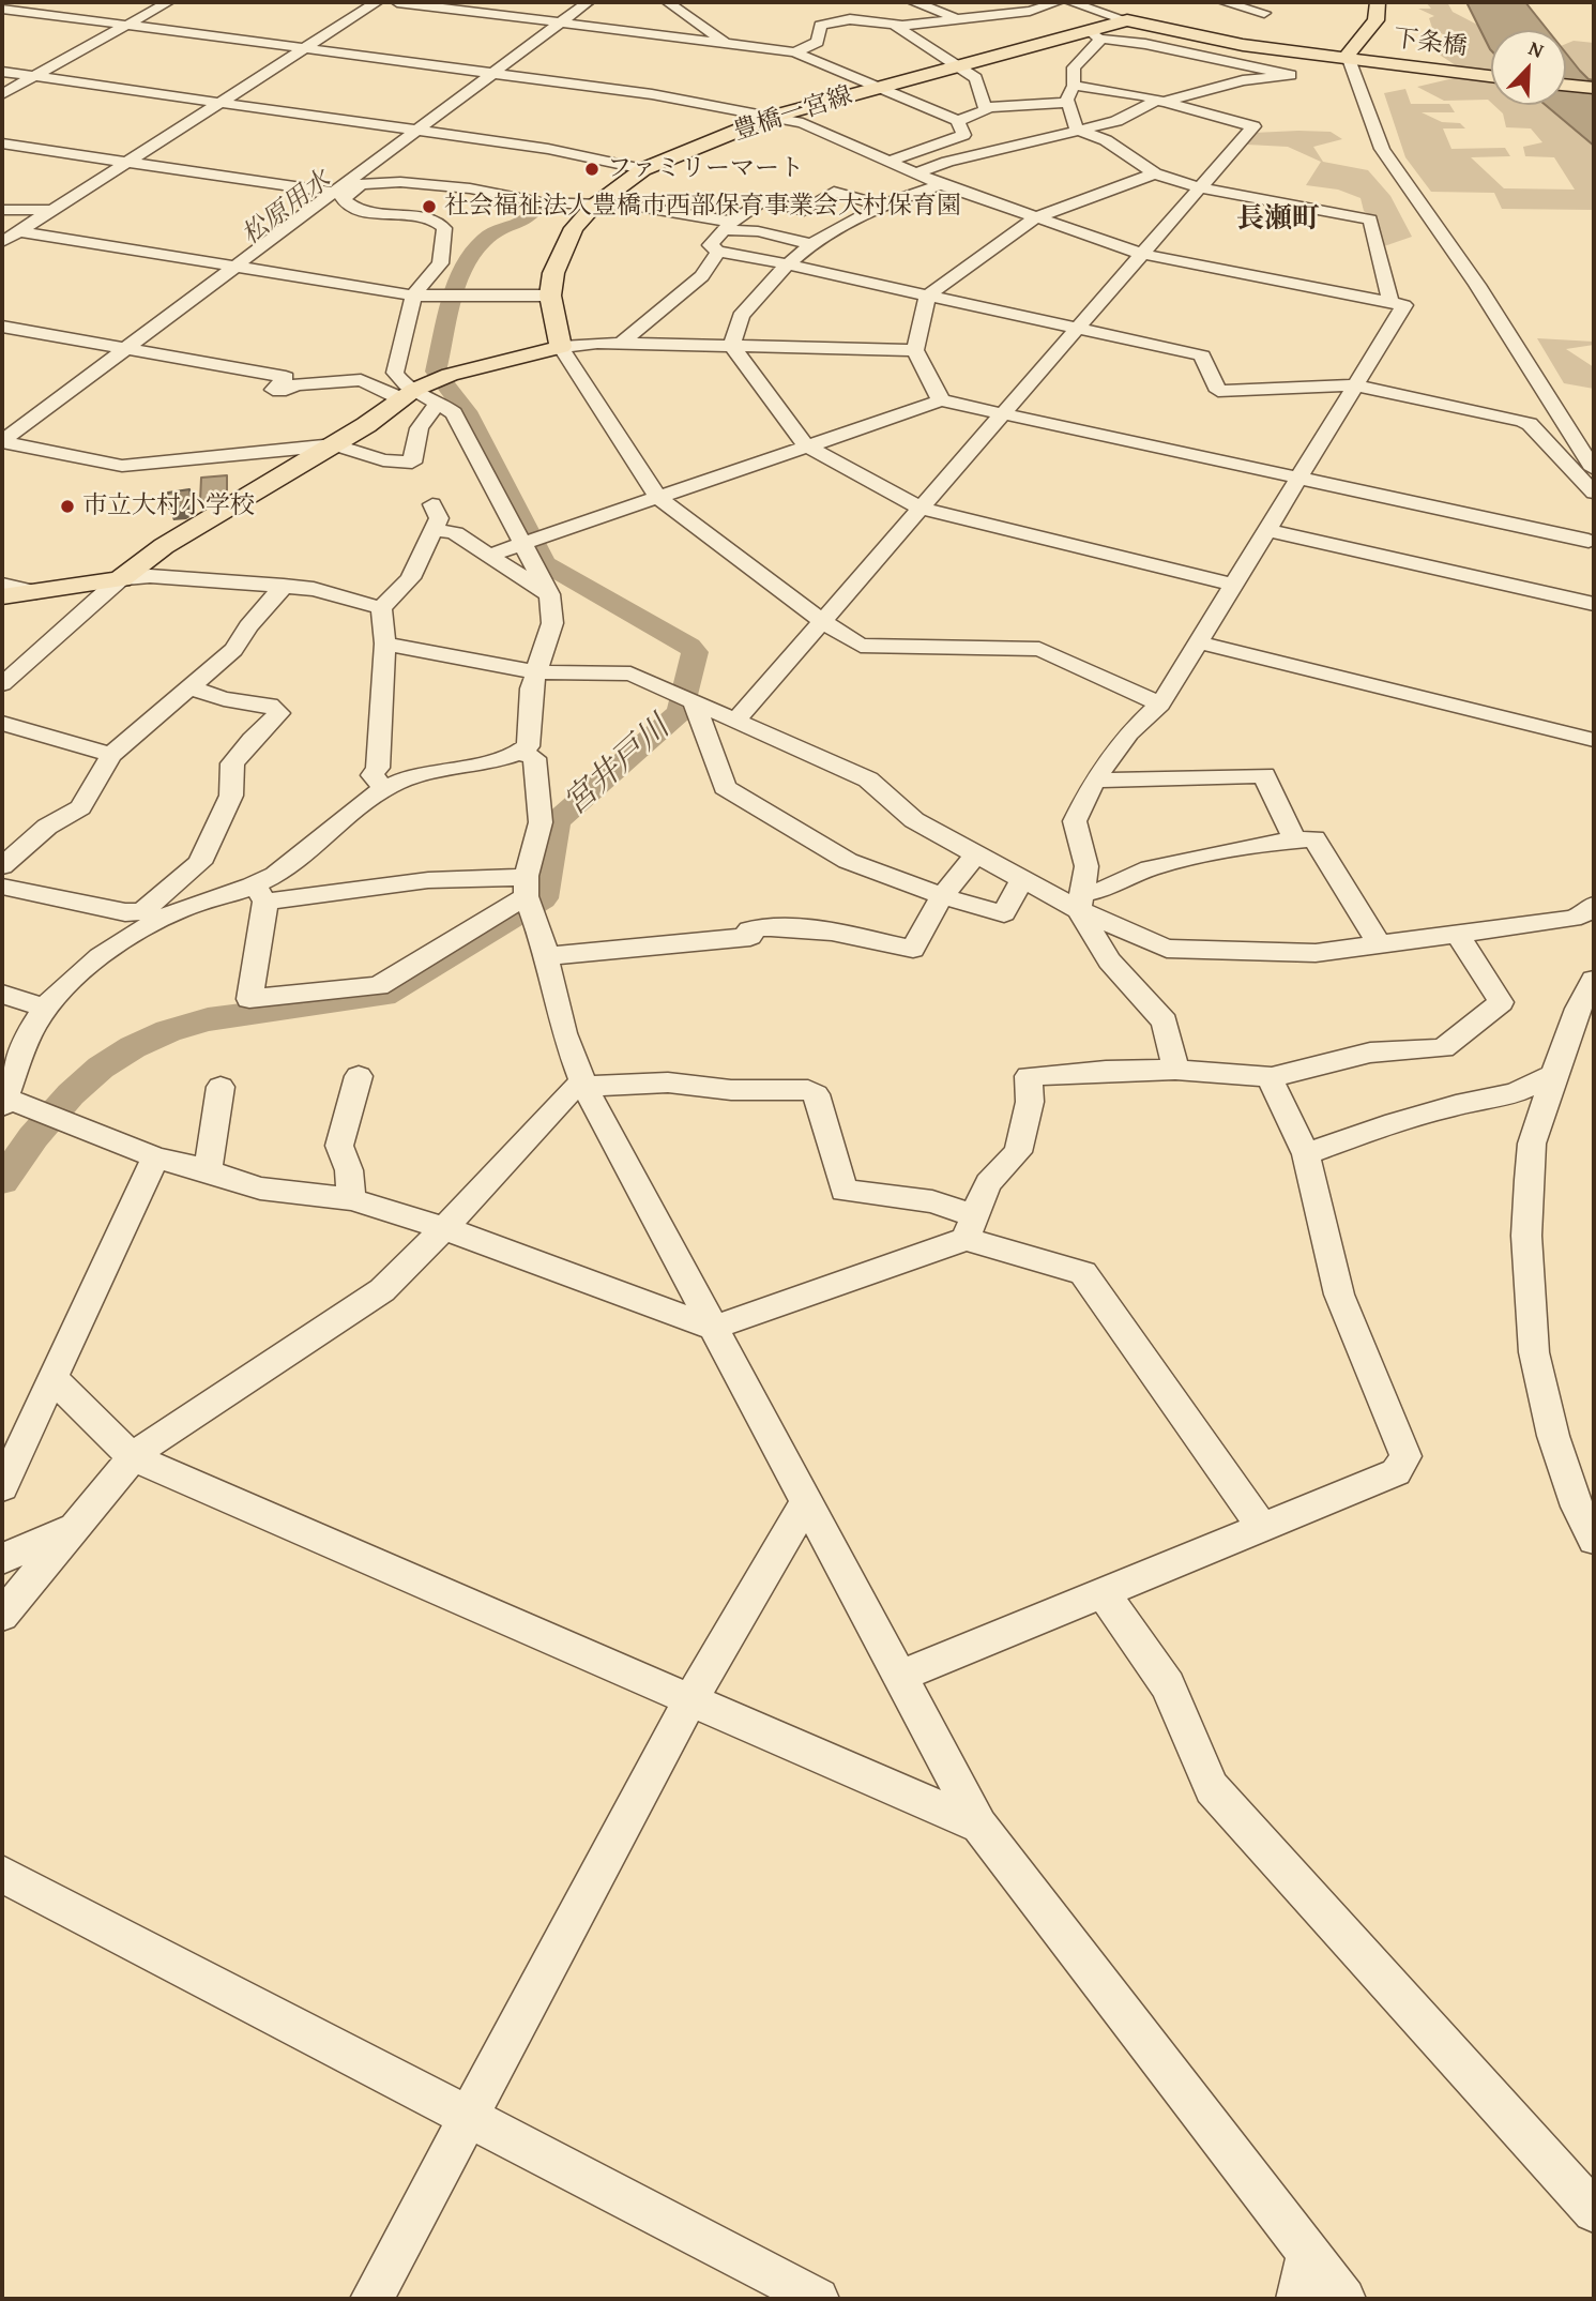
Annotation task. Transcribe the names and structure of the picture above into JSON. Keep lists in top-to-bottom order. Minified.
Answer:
{"streets":{"main road":["下条橋","豊橋一宮線"]},"crossings":[["下条橋","豊橋一宮線"]],"districts":["長瀬町"],"water":["松原用水","宮井戸川"],"places":["ファミリーマート","社会福祉法人豊橋市西部保育事業会大村保育園","市立大村小学校"],"north":"top right"}
